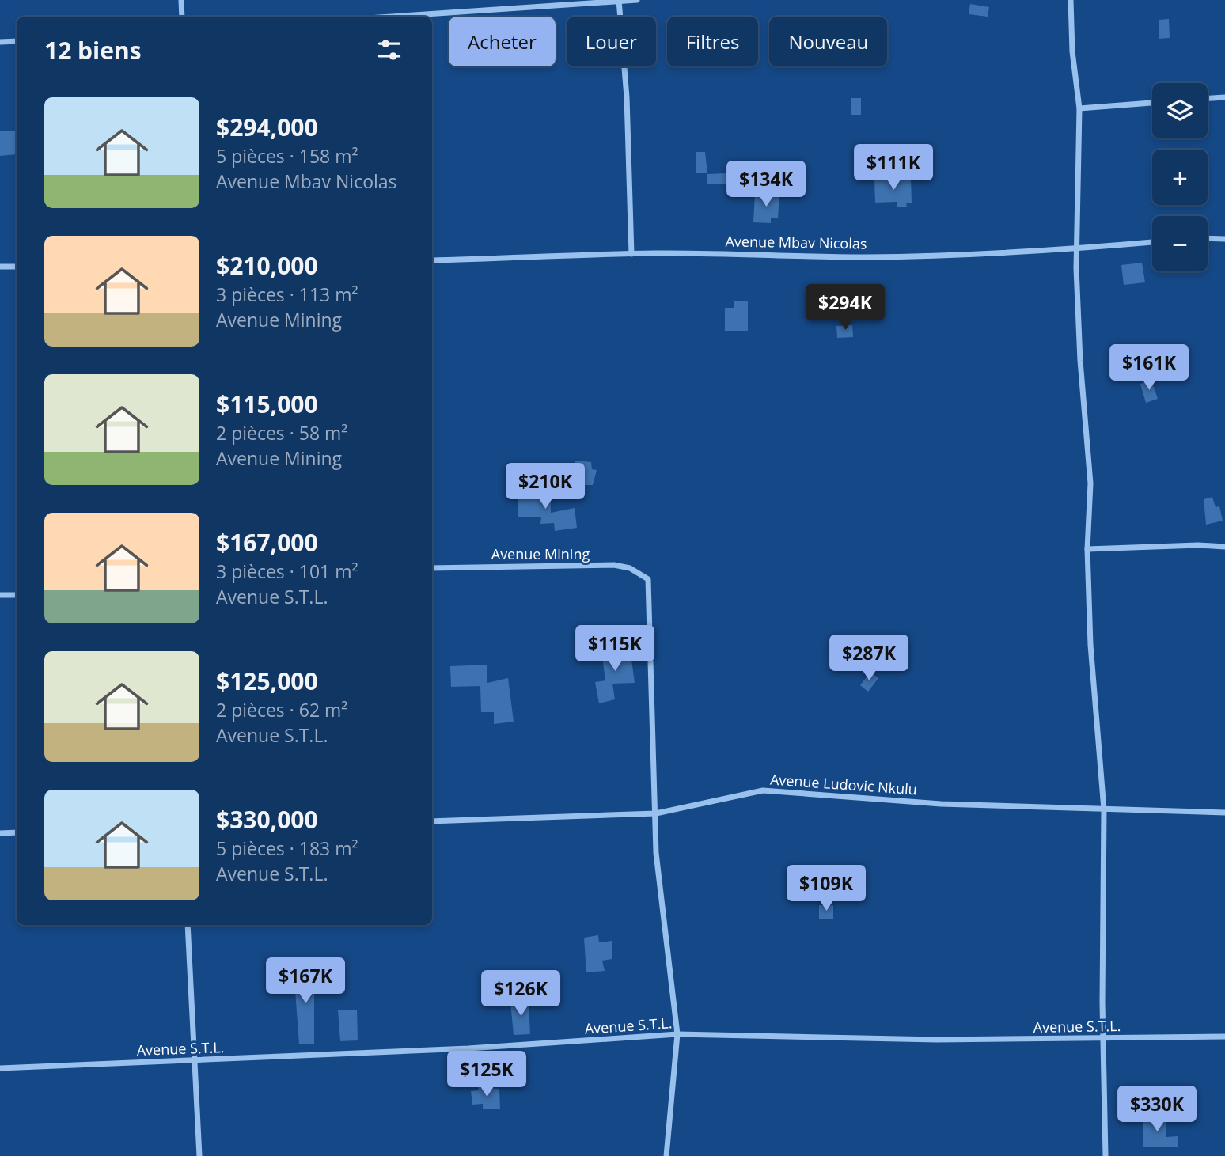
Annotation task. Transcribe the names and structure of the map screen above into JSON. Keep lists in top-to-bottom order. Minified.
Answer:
{"streets":{"street":["Avenue Mbav Nicolas","Avenue Mining","Avenue Ludovic Nkulu","Avenue S.T.L."]},"crossings":[["Avenue Mining","Avenue Ludovic Nkulu"]],"page":{"chip":["Acheter","Louer","Filtres","Nouveau"],"heading":"12 biens","map_buttons":["+","−"],"list":[{"name":"$294,000","note":"5 pièces · 158 m² · Avenue Mbav Nicolas"},{"name":"$210,000","note":"3 pièces · 113 m² · Avenue Mining"},{"name":"$115,000","note":"2 pièces · 58 m² · Avenue Mining"},{"name":"$167,000","note":"3 pièces · 101 m² · Avenue S.T.L."},{"name":"$125,000","note":"2 pièces · 62 m² · Avenue S.T.L."},{"name":"$330,000","note":"5 pièces · 183 m² · Avenue S.T.L."}],"price":["$111K","$134K","$294K","$161K","$210K","$115K","$287K","$109K","$167K","$126K","$125K","$330K"]}}
